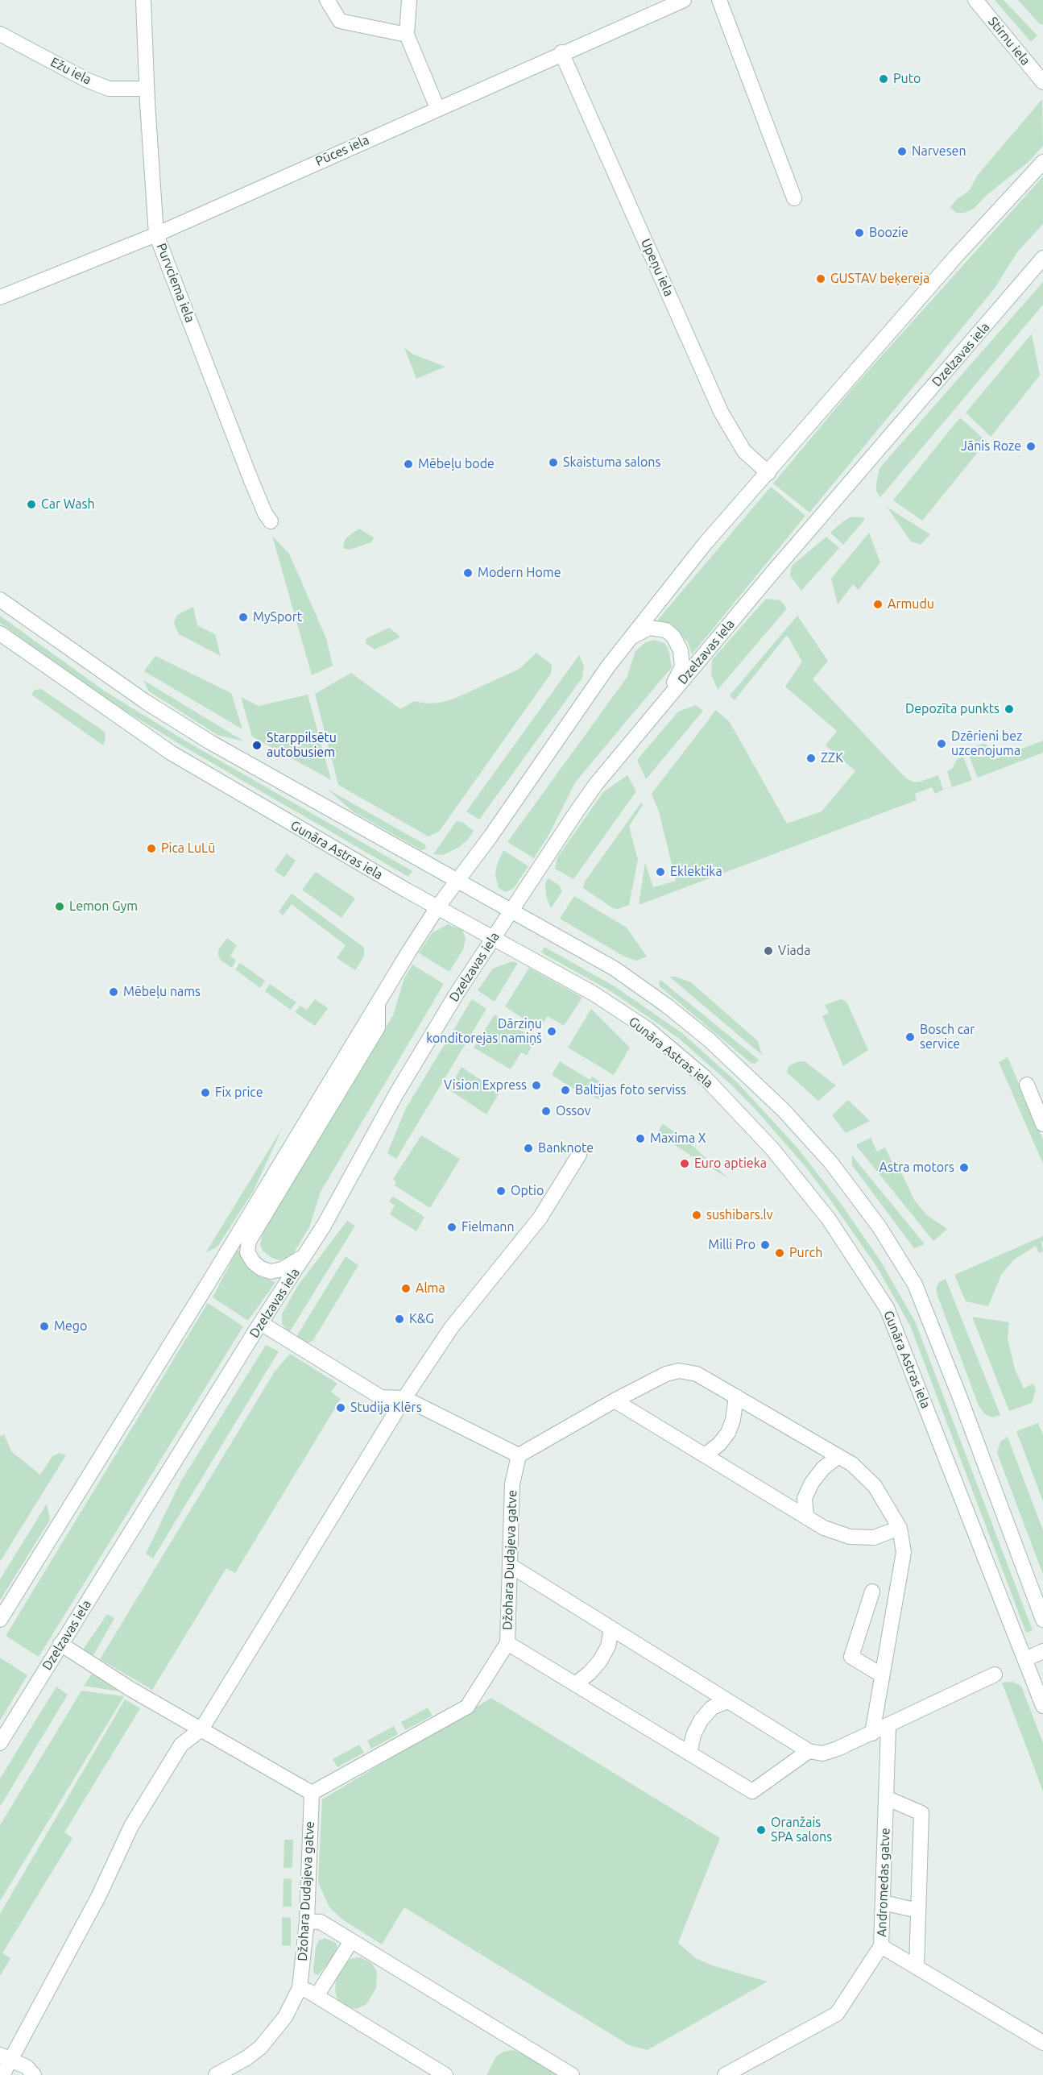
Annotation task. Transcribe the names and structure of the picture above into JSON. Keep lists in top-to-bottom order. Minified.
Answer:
{"streets":{"street":["Stirnu iela","Ežu iela","Pūces iela","Upeņu iela","Purvciema iela","Dzelzavas iela","Gunāra Astras iela","Džohara Dudajeva gatve","Andromedas gatve"]},"crossings":[["Ežu iela","Purvciema iela"],["Pūces iela","Upeņu iela"],["Pūces iela","Purvciema iela"],["Dzelzavas iela","Gunāra Astras iela"]],"places":["Puto","Narvesen","Boozie","GUSTAV beķereja","Jānis Roze","Skaistuma salons","Mēbeļu bode","Car Wash","Modern Home","Armudu","MySport","Depozīta punkts","Dzērieni bez uzcenojuma","Starppilsētu autobusiem","ZZK","Pica LuLū","Eklektika","Lemon Gym","Viada","Mēbeļu nams","Dārziņu konditorejas namiņš","Bosch car service","Vision Express","Baltijas foto serviss","Fix price","Ossov","Maxima X","Banknote","Euro aptieka","Astra motors","Optio","sushibars.lv","Fielmann","Milli Pro","Purch","Alma","K&G","Mego","Studija Klērs","Oranžais SPA salons"]}
